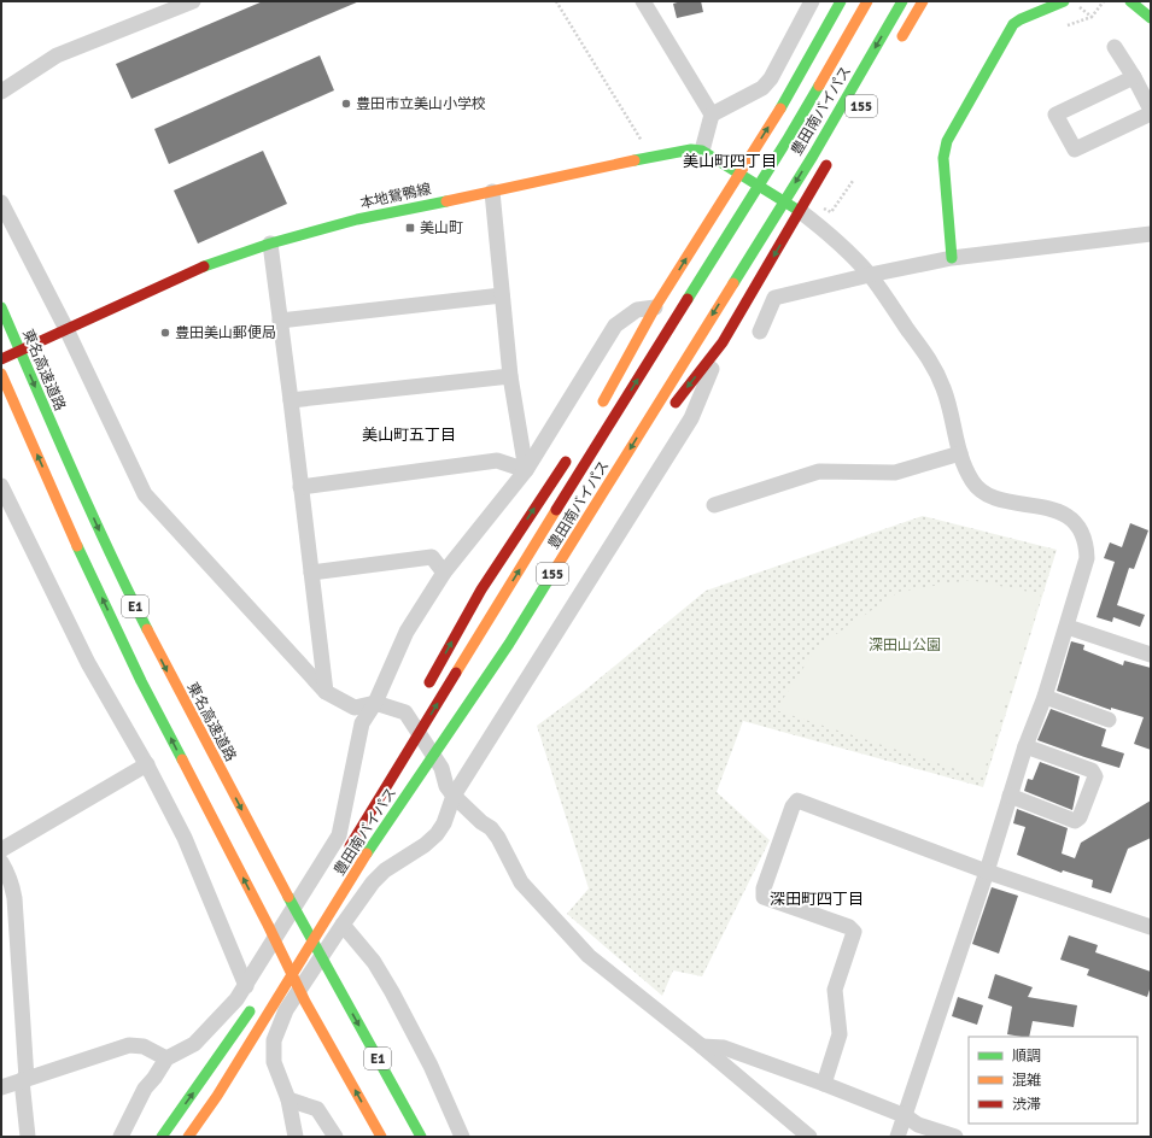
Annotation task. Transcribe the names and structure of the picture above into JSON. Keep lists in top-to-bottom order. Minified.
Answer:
{"streets":{"main road":["155","豊田南バイパス","本地鴛鴨線","東名高速道路","E1"]},"crossings":[["155","豊田南バイパス"]],"districts":["美山町四丁目","美山町五丁目","深田町四丁目"],"parks":["深田山公園"],"places":{"other":["豊田市立美山小学校","豊田美山郵便局"],"transit":["美山町"]},"legend":["順調","混雑","渋滞"]}
